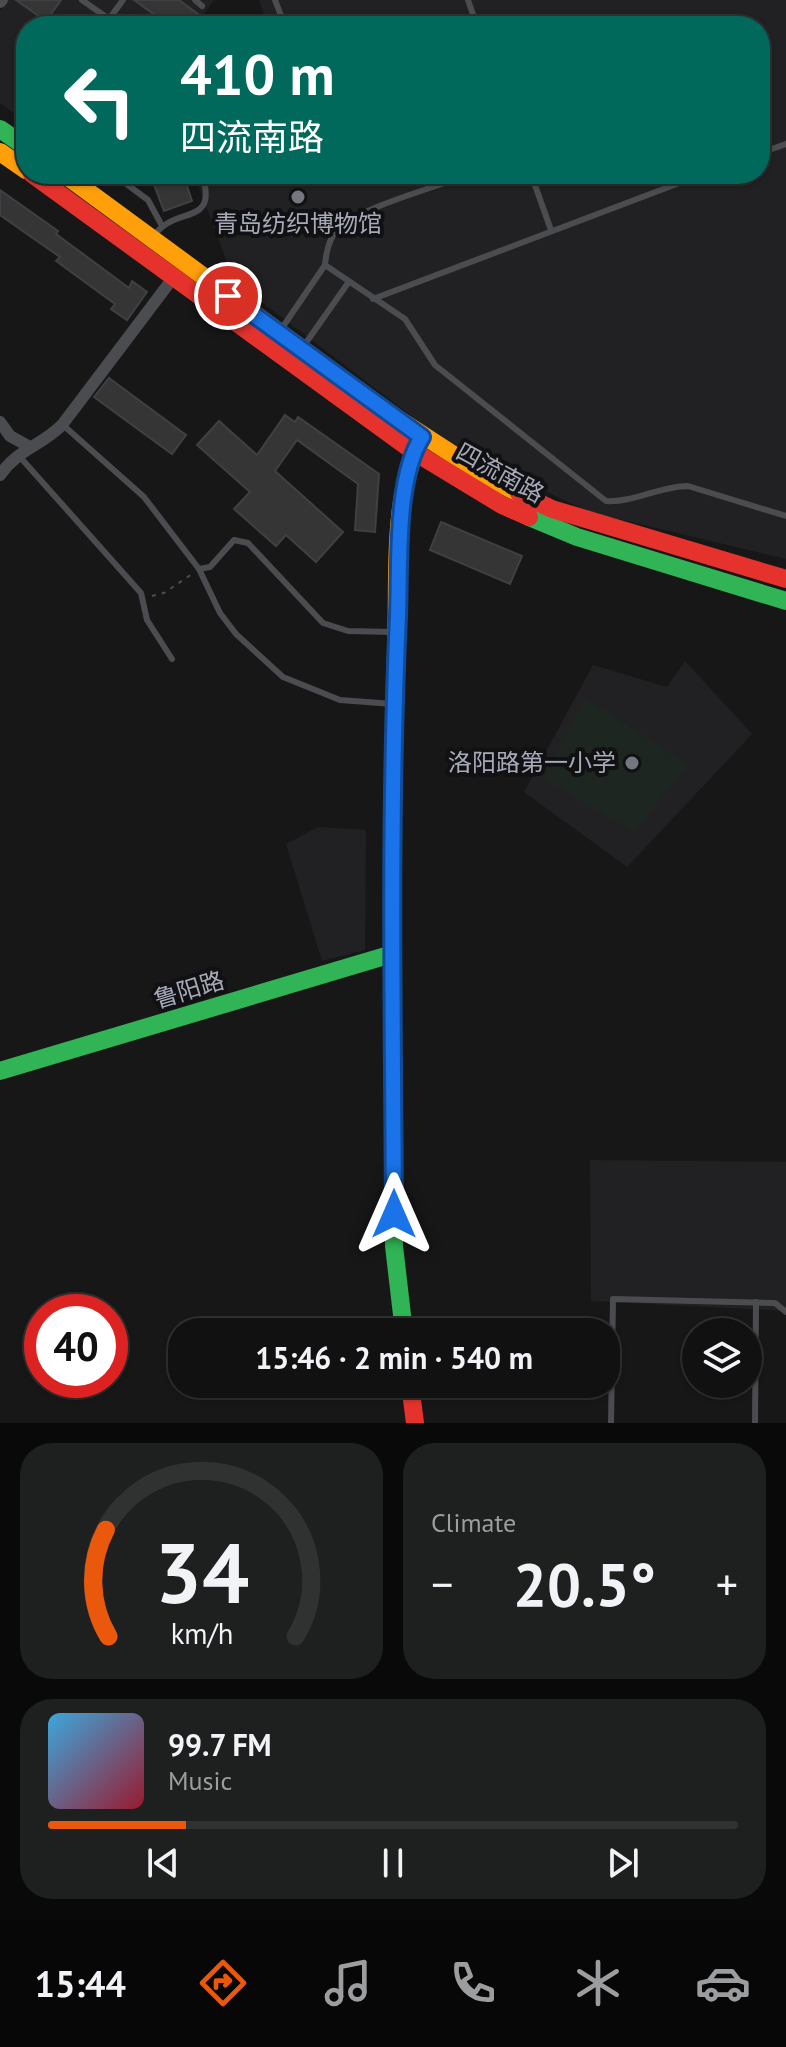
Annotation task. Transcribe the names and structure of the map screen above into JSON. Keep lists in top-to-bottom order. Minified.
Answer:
{"streets":{"main road":["四流南路","鲁阳路"]},"places":["青岛纺织博物馆","洛阳路第一小学"],"page":{"turn":["410 m","四流南路"],"limit":"40","trip":"15:46 · 2 min · 540 m","tile":"Climate","heat":["−","20.5°","+"],"song":["99.7 FM","Music"],"tabs":"15:44","gauge":["34","km/h"]}}
